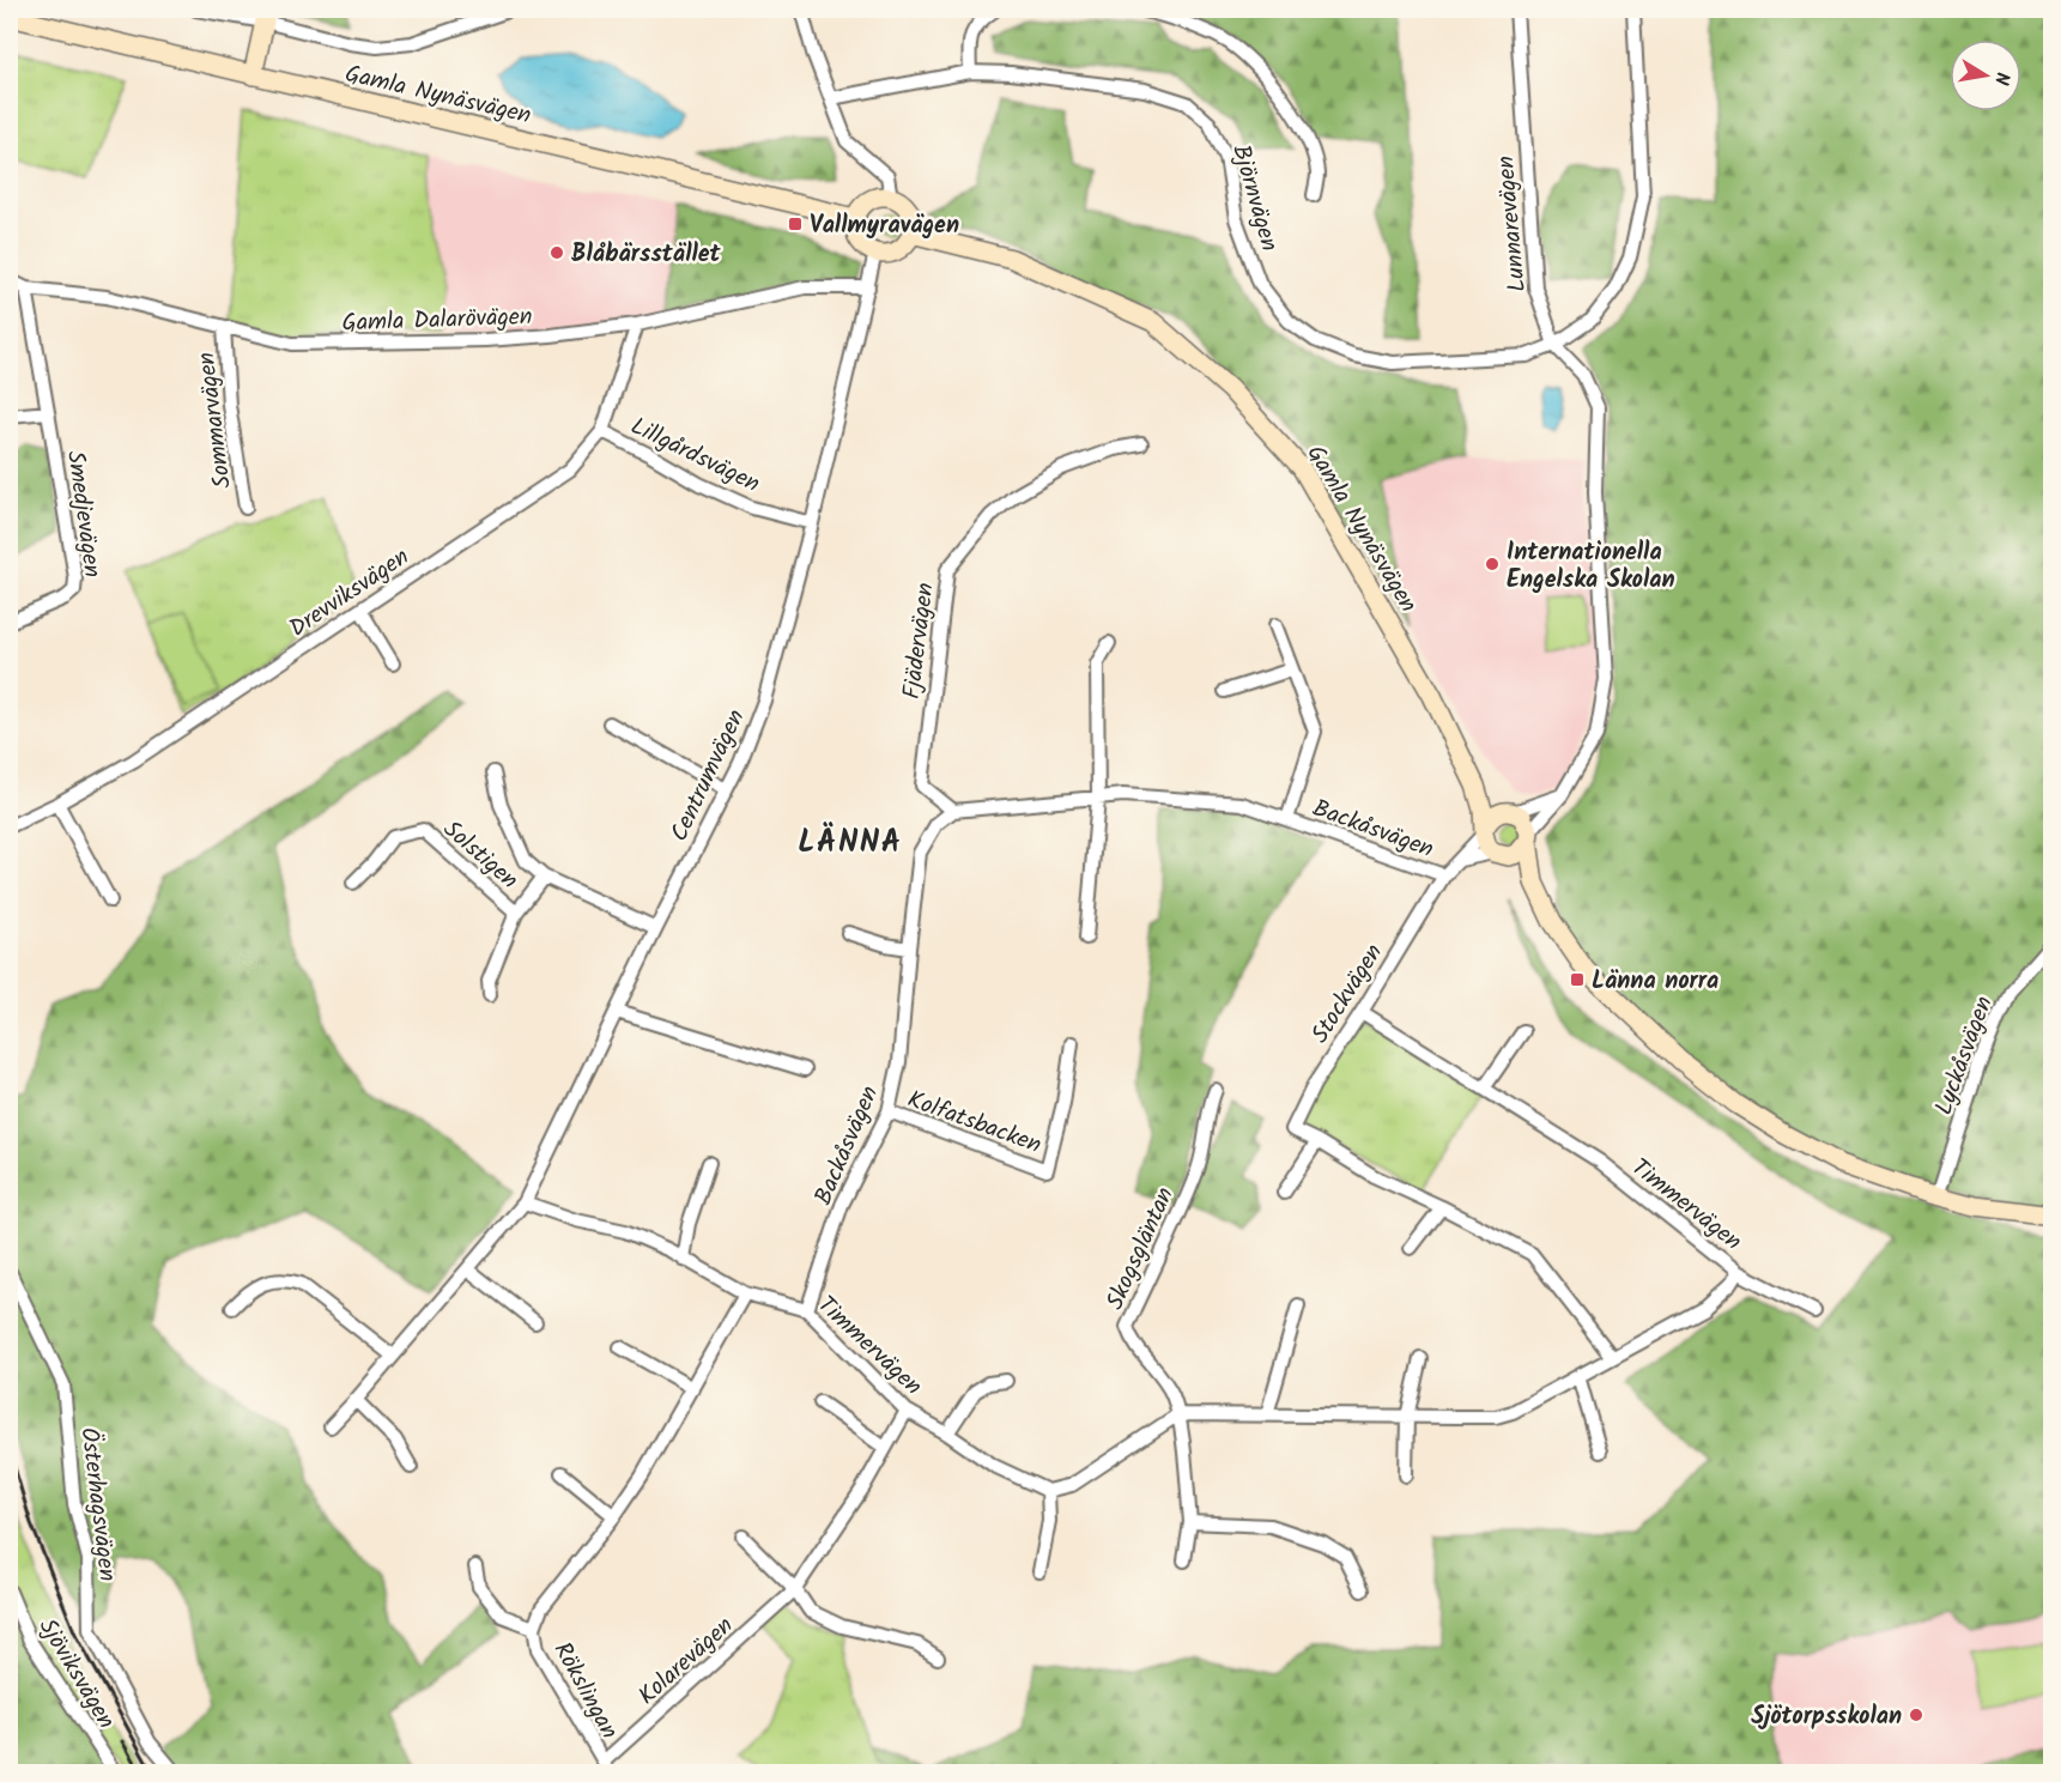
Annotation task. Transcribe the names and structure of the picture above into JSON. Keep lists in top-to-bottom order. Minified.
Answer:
{"streets":{"street":["Gamla Nynäsvägen","Björnvägen","Lunnarevägen","Gamla Dalarövägen","Sommarvägen","Lillgårdsvägen","Smedjevägen","Drevviksvägen","Fjädervägen","Centrumvägen","Backåsvägen","Solstigen","Stockvägen","Lyckåsvägen","Kolfatsbacken","Timmervägen","Skogsgläntan","Österhagsvägen","Kolarevägen","Sjöviksvägen","Rökslingan"]},"crossings":[["Gamla Nynäsvägen","Lunnarevägen"],["Gamla Nynäsvägen","Centrumvägen"],["Gamla Nynäsvägen","Stockvägen"],["Gamla Nynäsvägen","Lyckåsvägen"],["Björnvägen","Lunnarevägen"],["Lunnarevägen","Stockvägen"],["Gamla Dalarövägen","Sommarvägen"],["Gamla Dalarövägen","Smedjevägen"],["Gamla Dalarövägen","Drevviksvägen"],["Gamla Dalarövägen","Centrumvägen"],["Lillgårdsvägen","Drevviksvägen"],["Lillgårdsvägen","Centrumvägen"],["Fjädervägen","Backåsvägen"],["Centrumvägen","Solstigen"],["Centrumvägen","Timmervägen"],["Backåsvägen","Stockvägen"],["Backåsvägen","Kolfatsbacken"],["Backåsvägen","Timmervägen"],["Stockvägen","Timmervägen"],["Timmervägen","Skogsgläntan"],["Timmervägen","Kolarevägen"],["Timmervägen","Rökslingan"],["Kolarevägen","Rökslingan"]],"districts":["LÄNNA"],"places":{"transit":["Vallmyravägen","Länna norra"],"other":["Blåbärsstället","Internationella Engelska Skolan","Sjötorpsskolan"]},"north":"right"}
